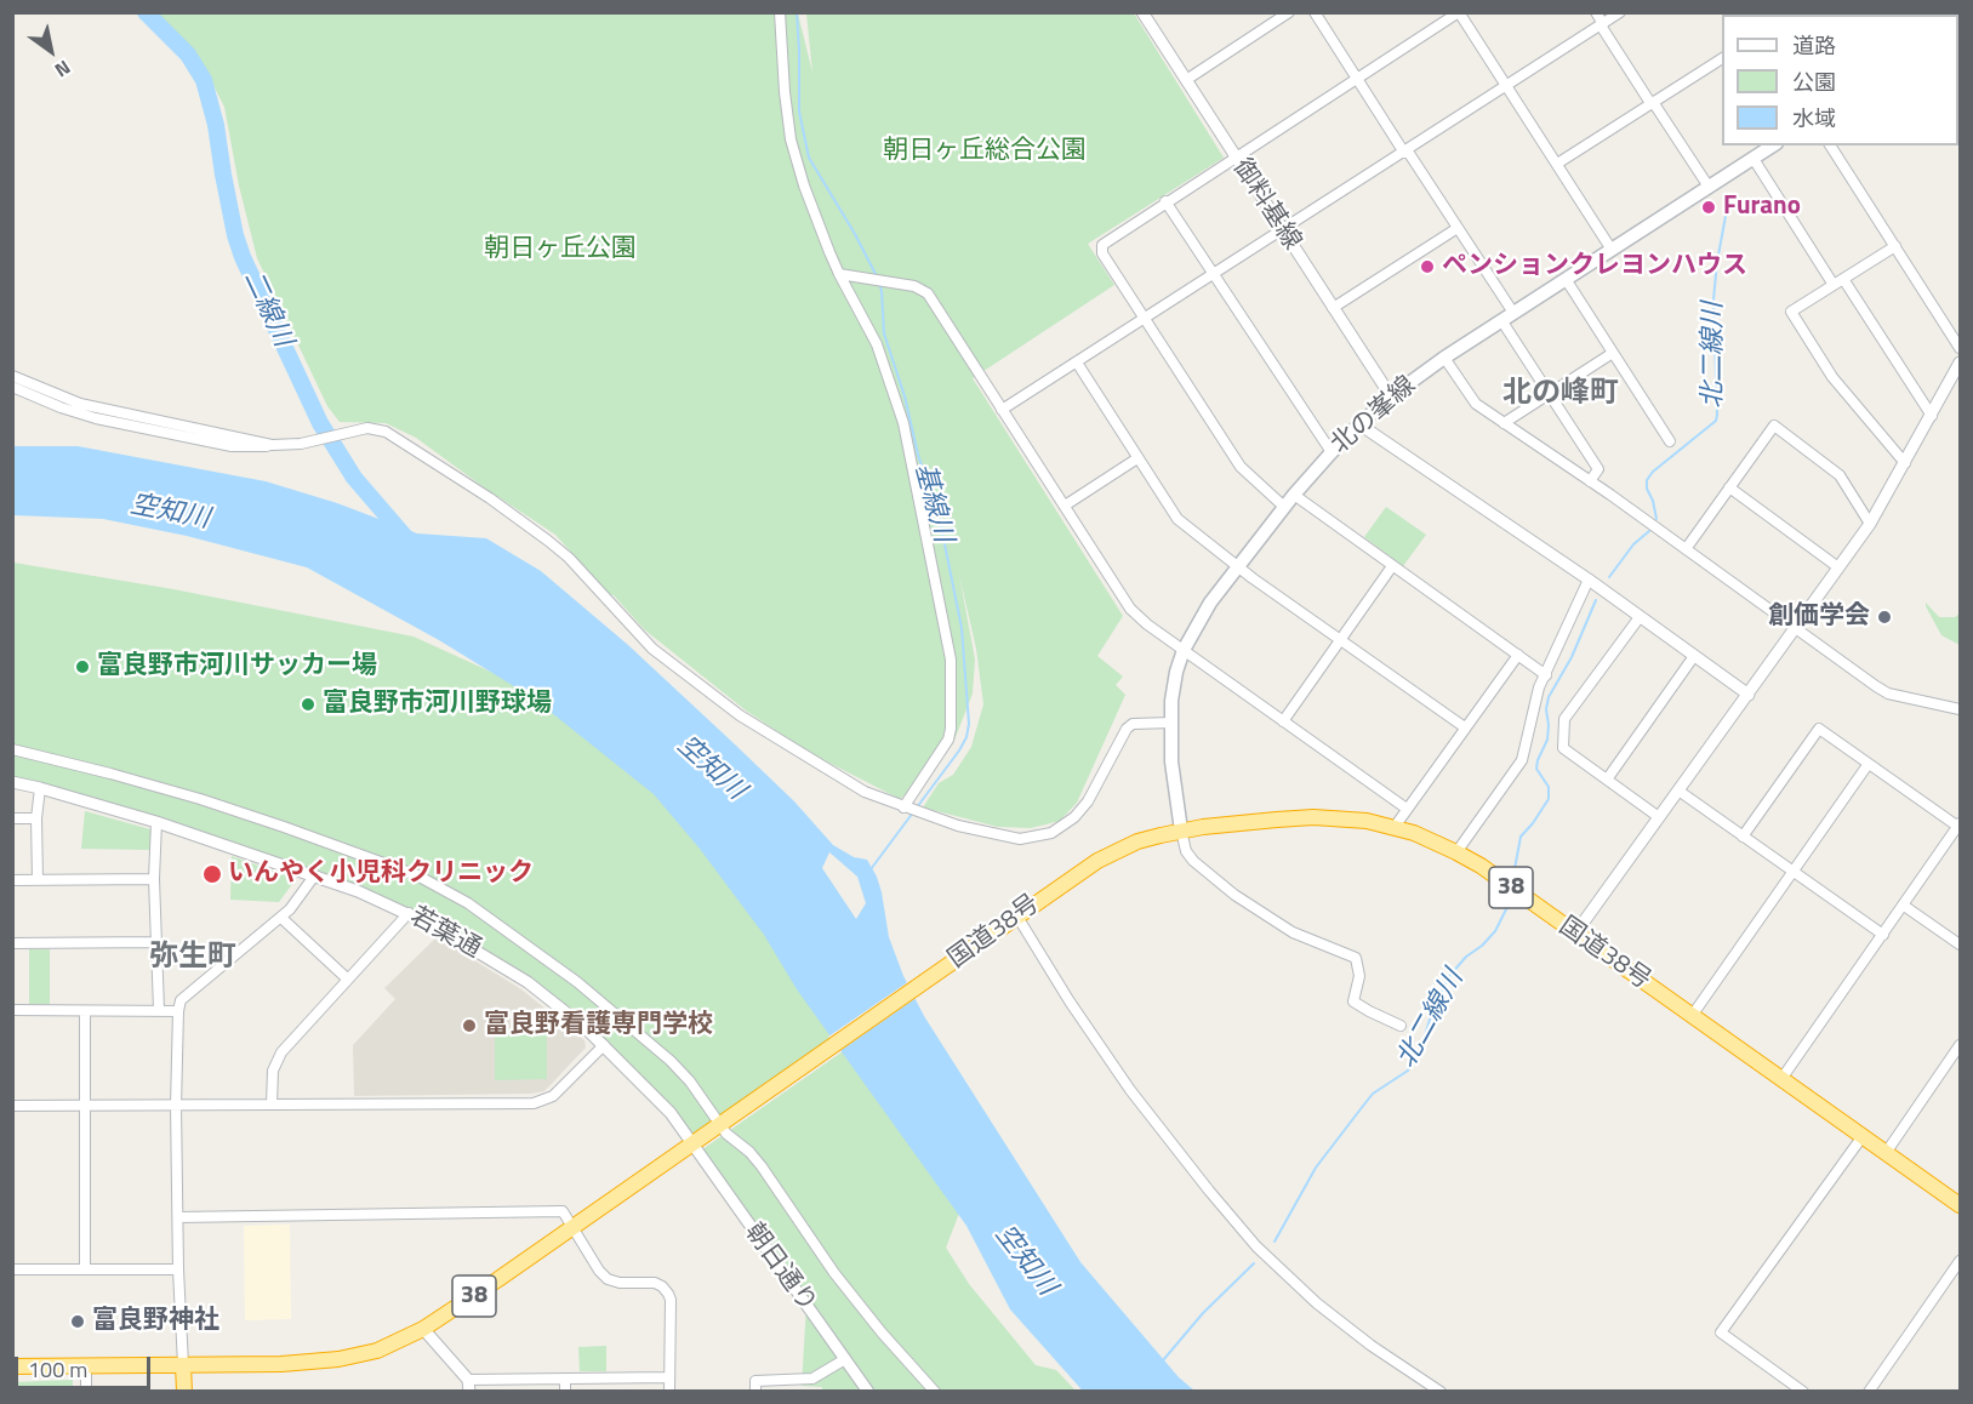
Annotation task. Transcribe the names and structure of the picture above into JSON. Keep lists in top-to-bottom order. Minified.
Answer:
{"streets":{"highway":["38","国道38号"],"main road":["北の峯線"],"street":["御料基線","若葉通","朝日通り"]},"crossings":[["御料基線","北の峯線"],["北の峯線","国道38号"],["国道38号","若葉通"],["国道38号","朝日通り"],["若葉通","朝日通り"]],"districts":["北の峰町","弥生町"],"water":["二線川","北二線川","基線川","空知川"],"parks":["朝日ヶ丘総合公園","朝日ヶ丘公園"],"places":["Furano","ペンションクレヨンハウス","創価学会","富良野市河川サッカー場","富良野市河川野球場","いんやく小児科クリニック","富良野看護専門学校","富良野神社"],"legend":["道路","公園","水域"],"scale_bar":"100 m","north":"bottom right"}
